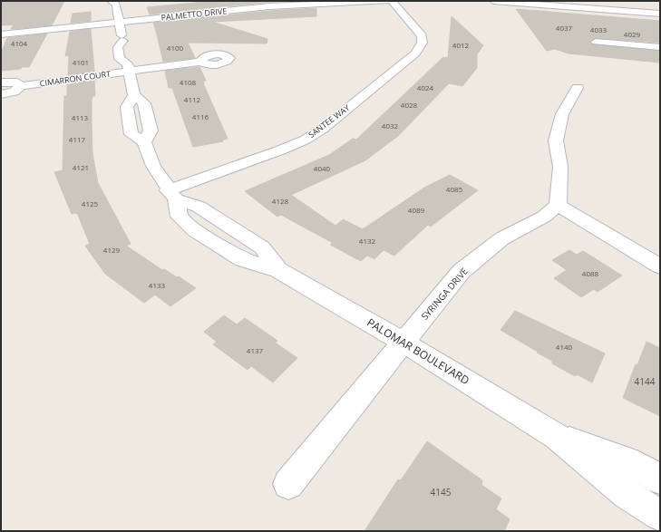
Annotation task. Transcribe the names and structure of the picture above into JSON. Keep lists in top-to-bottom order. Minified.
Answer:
{"streets":{"street":["PALMETTO DRIVE","CIMARRON COURT","SANTEE WAY","SYRINGA DRIVE","PALOMAR BOULEVARD"]},"crossings":[["SANTEE WAY","PALOMAR BOULEVARD"],["SYRINGA DRIVE","PALOMAR BOULEVARD"]],"house_numbers":["4037","4033","4029","4104","4012","4100","4101","4108","4024","4112","4028","4116","4113","4032","4117","4121","4040","4085","4128","4125","4089","4132","4129","4088","4133","4140","4137","4144","4145"]}
